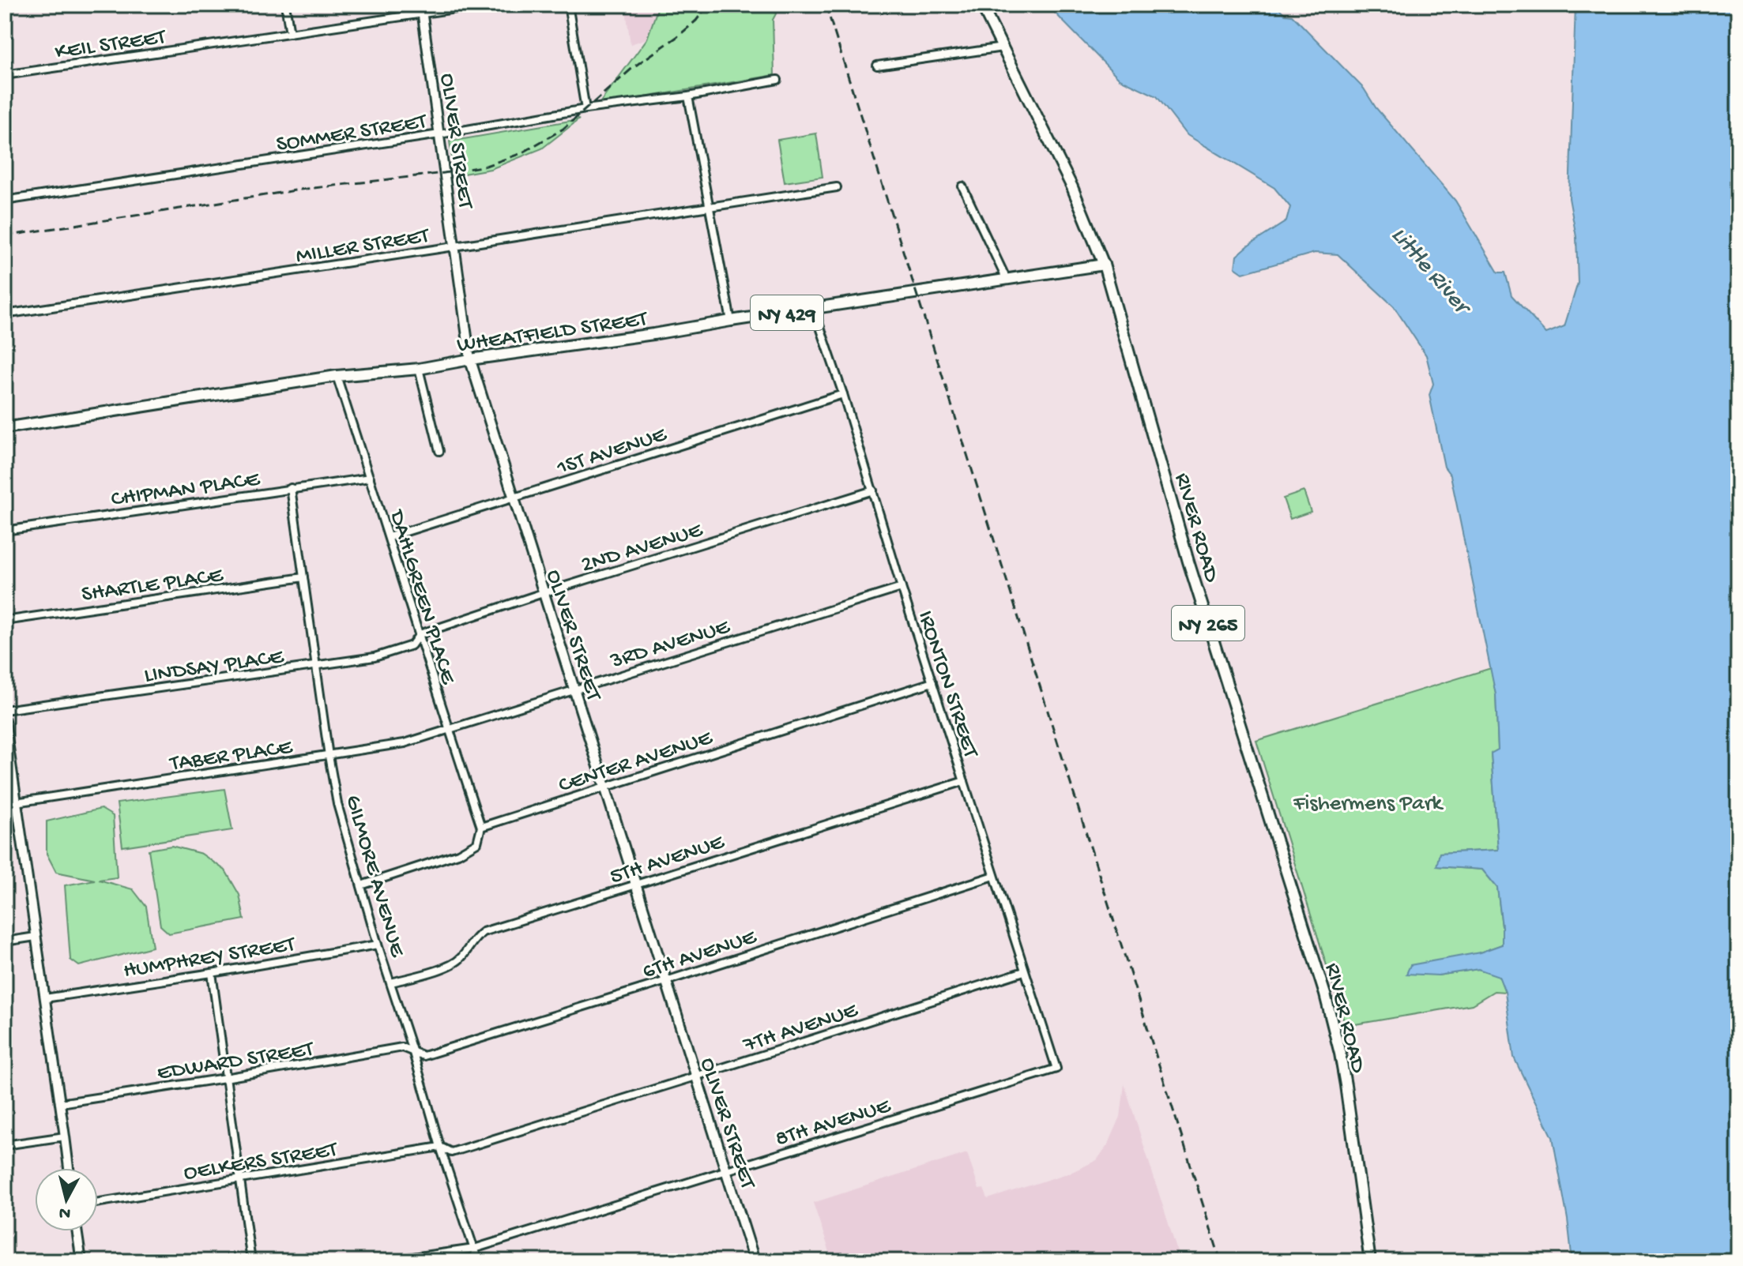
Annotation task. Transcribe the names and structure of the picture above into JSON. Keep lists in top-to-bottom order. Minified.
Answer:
{"streets":{"main road":["OLIVER STREET","NY 429","WHEATFIELD STREET","RIVER ROAD","NY 265"],"street":["KEIL STREET","SOMMER STREET","MILLER STREET","1ST AVENUE","CHIPMAN PLACE","2ND AVENUE","SHARTLE PLACE","DAHLGREEN PLACE","3RD AVENUE","LINDSAY PLACE","IRONTON STREET","TABER PLACE","CENTER AVENUE","5TH AVENUE","GILMORE AVENUE","6TH AVENUE","HUMPHREY STREET","7TH AVENUE","EDWARD STREET","8TH AVENUE","OELKERS STREET"]},"crossings":[["KEIL STREET","OLIVER STREET"],["SOMMER STREET","OLIVER STREET"],["OLIVER STREET","MILLER STREET"],["OLIVER STREET","WHEATFIELD STREET"],["OLIVER STREET","1ST AVENUE"],["OLIVER STREET","2ND AVENUE"],["OLIVER STREET","3RD AVENUE"],["OLIVER STREET","CENTER AVENUE"],["OLIVER STREET","5TH AVENUE"],["OLIVER STREET","6TH AVENUE"],["OLIVER STREET","7TH AVENUE"],["OLIVER STREET","8TH AVENUE"],["WHEATFIELD STREET","RIVER ROAD"],["WHEATFIELD STREET","DAHLGREEN PLACE"],["WHEATFIELD STREET","IRONTON STREET"],["1ST AVENUE","DAHLGREEN PLACE"],["1ST AVENUE","IRONTON STREET"],["CHIPMAN PLACE","DAHLGREEN PLACE"],["CHIPMAN PLACE","GILMORE AVENUE"],["2ND AVENUE","DAHLGREEN PLACE"],["2ND AVENUE","LINDSAY PLACE"],["2ND AVENUE","IRONTON STREET"],["SHARTLE PLACE","GILMORE AVENUE"],["DAHLGREEN PLACE","3RD AVENUE"],["DAHLGREEN PLACE","LINDSAY PLACE"],["DAHLGREEN PLACE","TABER PLACE"],["DAHLGREEN PLACE","CENTER AVENUE"],["3RD AVENUE","IRONTON STREET"],["3RD AVENUE","TABER PLACE"],["LINDSAY PLACE","GILMORE AVENUE"],["IRONTON STREET","CENTER AVENUE"],["IRONTON STREET","5TH AVENUE"],["IRONTON STREET","6TH AVENUE"],["IRONTON STREET","7TH AVENUE"],["IRONTON STREET","8TH AVENUE"],["TABER PLACE","GILMORE AVENUE"],["5TH AVENUE","GILMORE AVENUE"],["GILMORE AVENUE","6TH AVENUE"],["GILMORE AVENUE","HUMPHREY STREET"],["GILMORE AVENUE","7TH AVENUE"],["GILMORE AVENUE","EDWARD STREET"],["GILMORE AVENUE","8TH AVENUE"],["GILMORE AVENUE","OELKERS STREET"],["6TH AVENUE","EDWARD STREET"],["7TH AVENUE","OELKERS STREET"]],"water":["Little River"],"parks":["Fishermens Park"],"north":"bottom"}
